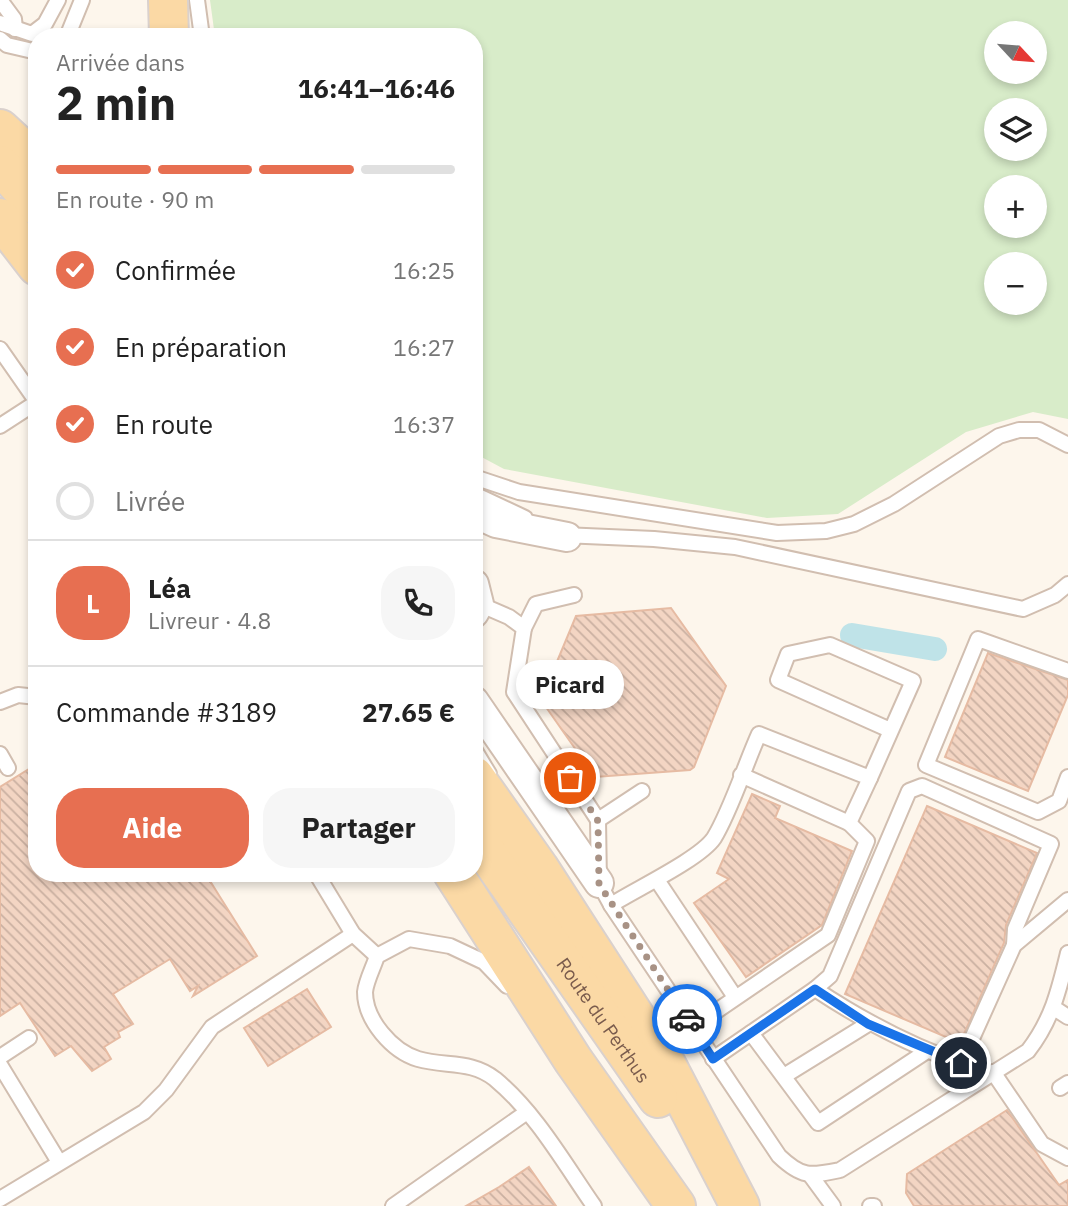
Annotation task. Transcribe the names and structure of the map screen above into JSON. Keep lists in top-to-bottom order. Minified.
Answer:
{"streets":{"main road":["Route du Perthus"]},"places":["Picard"],"north":"bottom right","page":{"map_buttons":["+","−"],"heading":["2 min","Arrivée dans","16:41–16:46"],"panel":["Léa","Livreur · 4.8","Commande #3189","27.65 €"],"bar":"En route · 90 m","list":[["Confirmée","16:25"],["En préparation","16:27"],["En route","16:37"],"Livrée"],"round":"L","bubble":"Picard","buttons":["Aide","Partager"]}}
